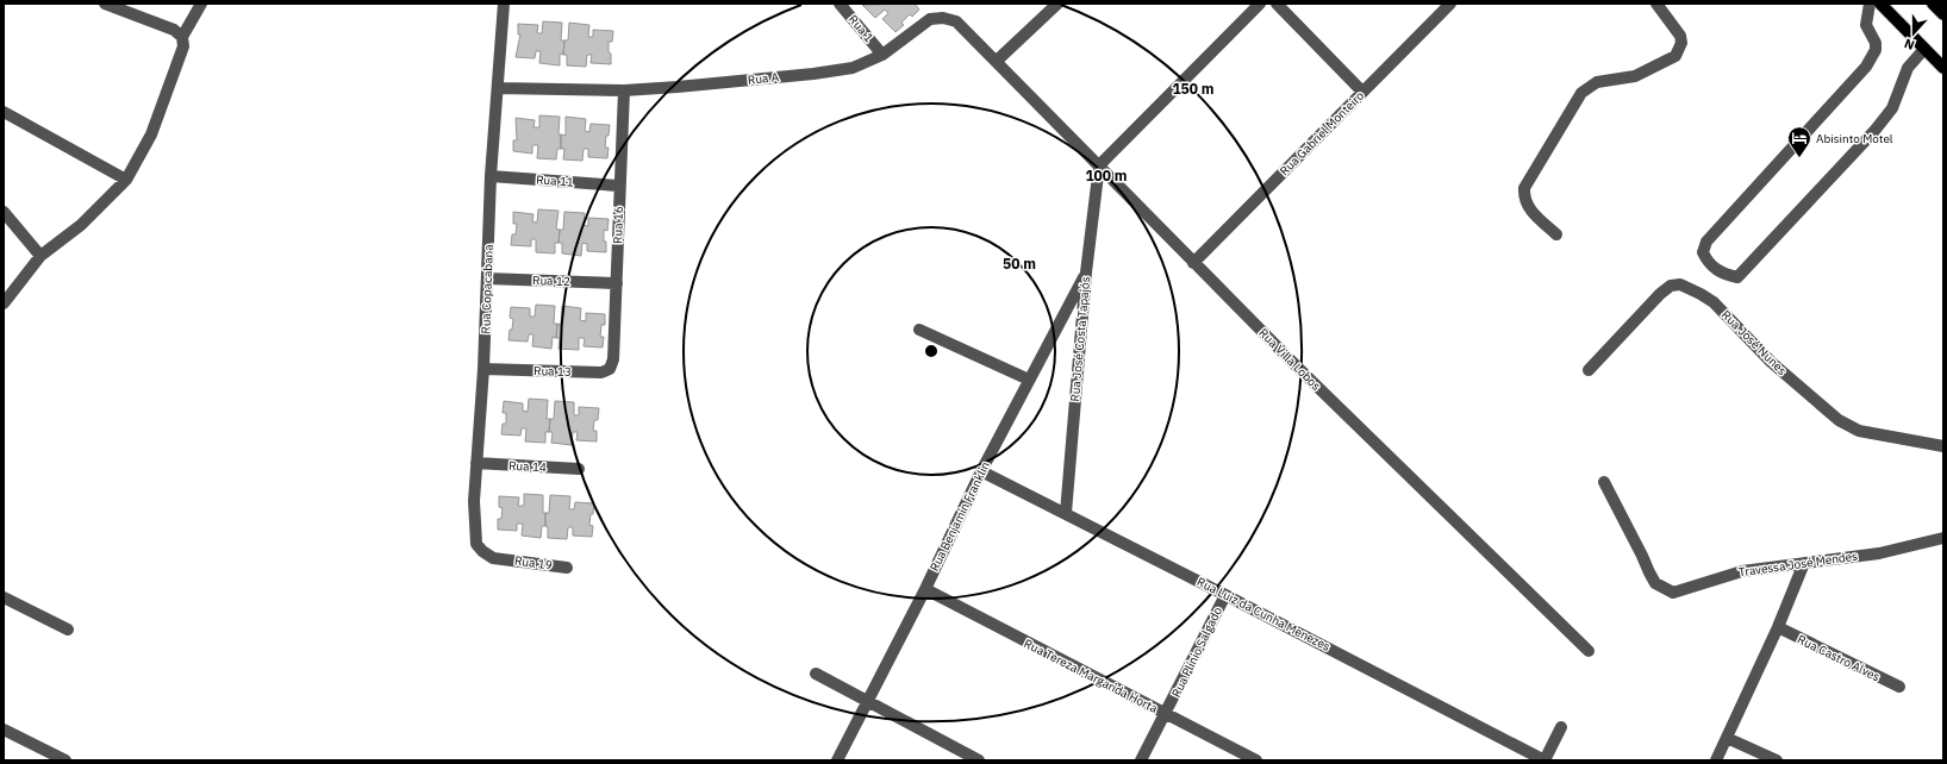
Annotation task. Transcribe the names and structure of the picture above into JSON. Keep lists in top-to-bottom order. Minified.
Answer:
{"streets":{"street":["Rua 1","Rua A","Rua Gabriel Monteiro","Rua 11","Rua 16","Rua 12","Rua Copacabana","Rua José Costa Tapajós","Rua José Nunes","Rua Villa Lobos","Rua 13","Rua 14","Rua Benjamin Franklin","Rua 19","Travessa José Mendes","Rua Luiz da Cunha Menezes","Rua Plínio Salgado","Rua Castro Alves","Rua Tereza Margarida Horta"]},"crossings":[["Rua 1","Rua A"],["Rua A","Rua 16"],["Rua A","Rua Copacabana"],["Rua A","Rua Villa Lobos"],["Rua Gabriel Monteiro","Rua Villa Lobos"],["Rua 11","Rua 16"],["Rua 11","Rua Copacabana"],["Rua 16","Rua 12"],["Rua 16","Rua 13"],["Rua 12","Rua Copacabana"],["Rua Copacabana","Rua 13"],["Rua Copacabana","Rua 14"],["Rua Copacabana","Rua 19"],["Rua José Costa Tapajós","Rua Villa Lobos"],["Rua José Costa Tapajós","Rua Benjamin Franklin"],["Rua José Costa Tapajós","Rua Luiz da Cunha Menezes"],["Rua Benjamin Franklin","Rua Luiz da Cunha Menezes"],["Rua Benjamin Franklin","Rua Tereza Margarida Horta"],["Rua Luiz da Cunha Menezes","Rua Plínio Salgado"],["Rua Plínio Salgado","Rua Tereza Margarida Horta"]],"places":{"hotel":["Abisinto Motel"]},"north":"bottom","rings":["150 m","100 m","50 m"]}
